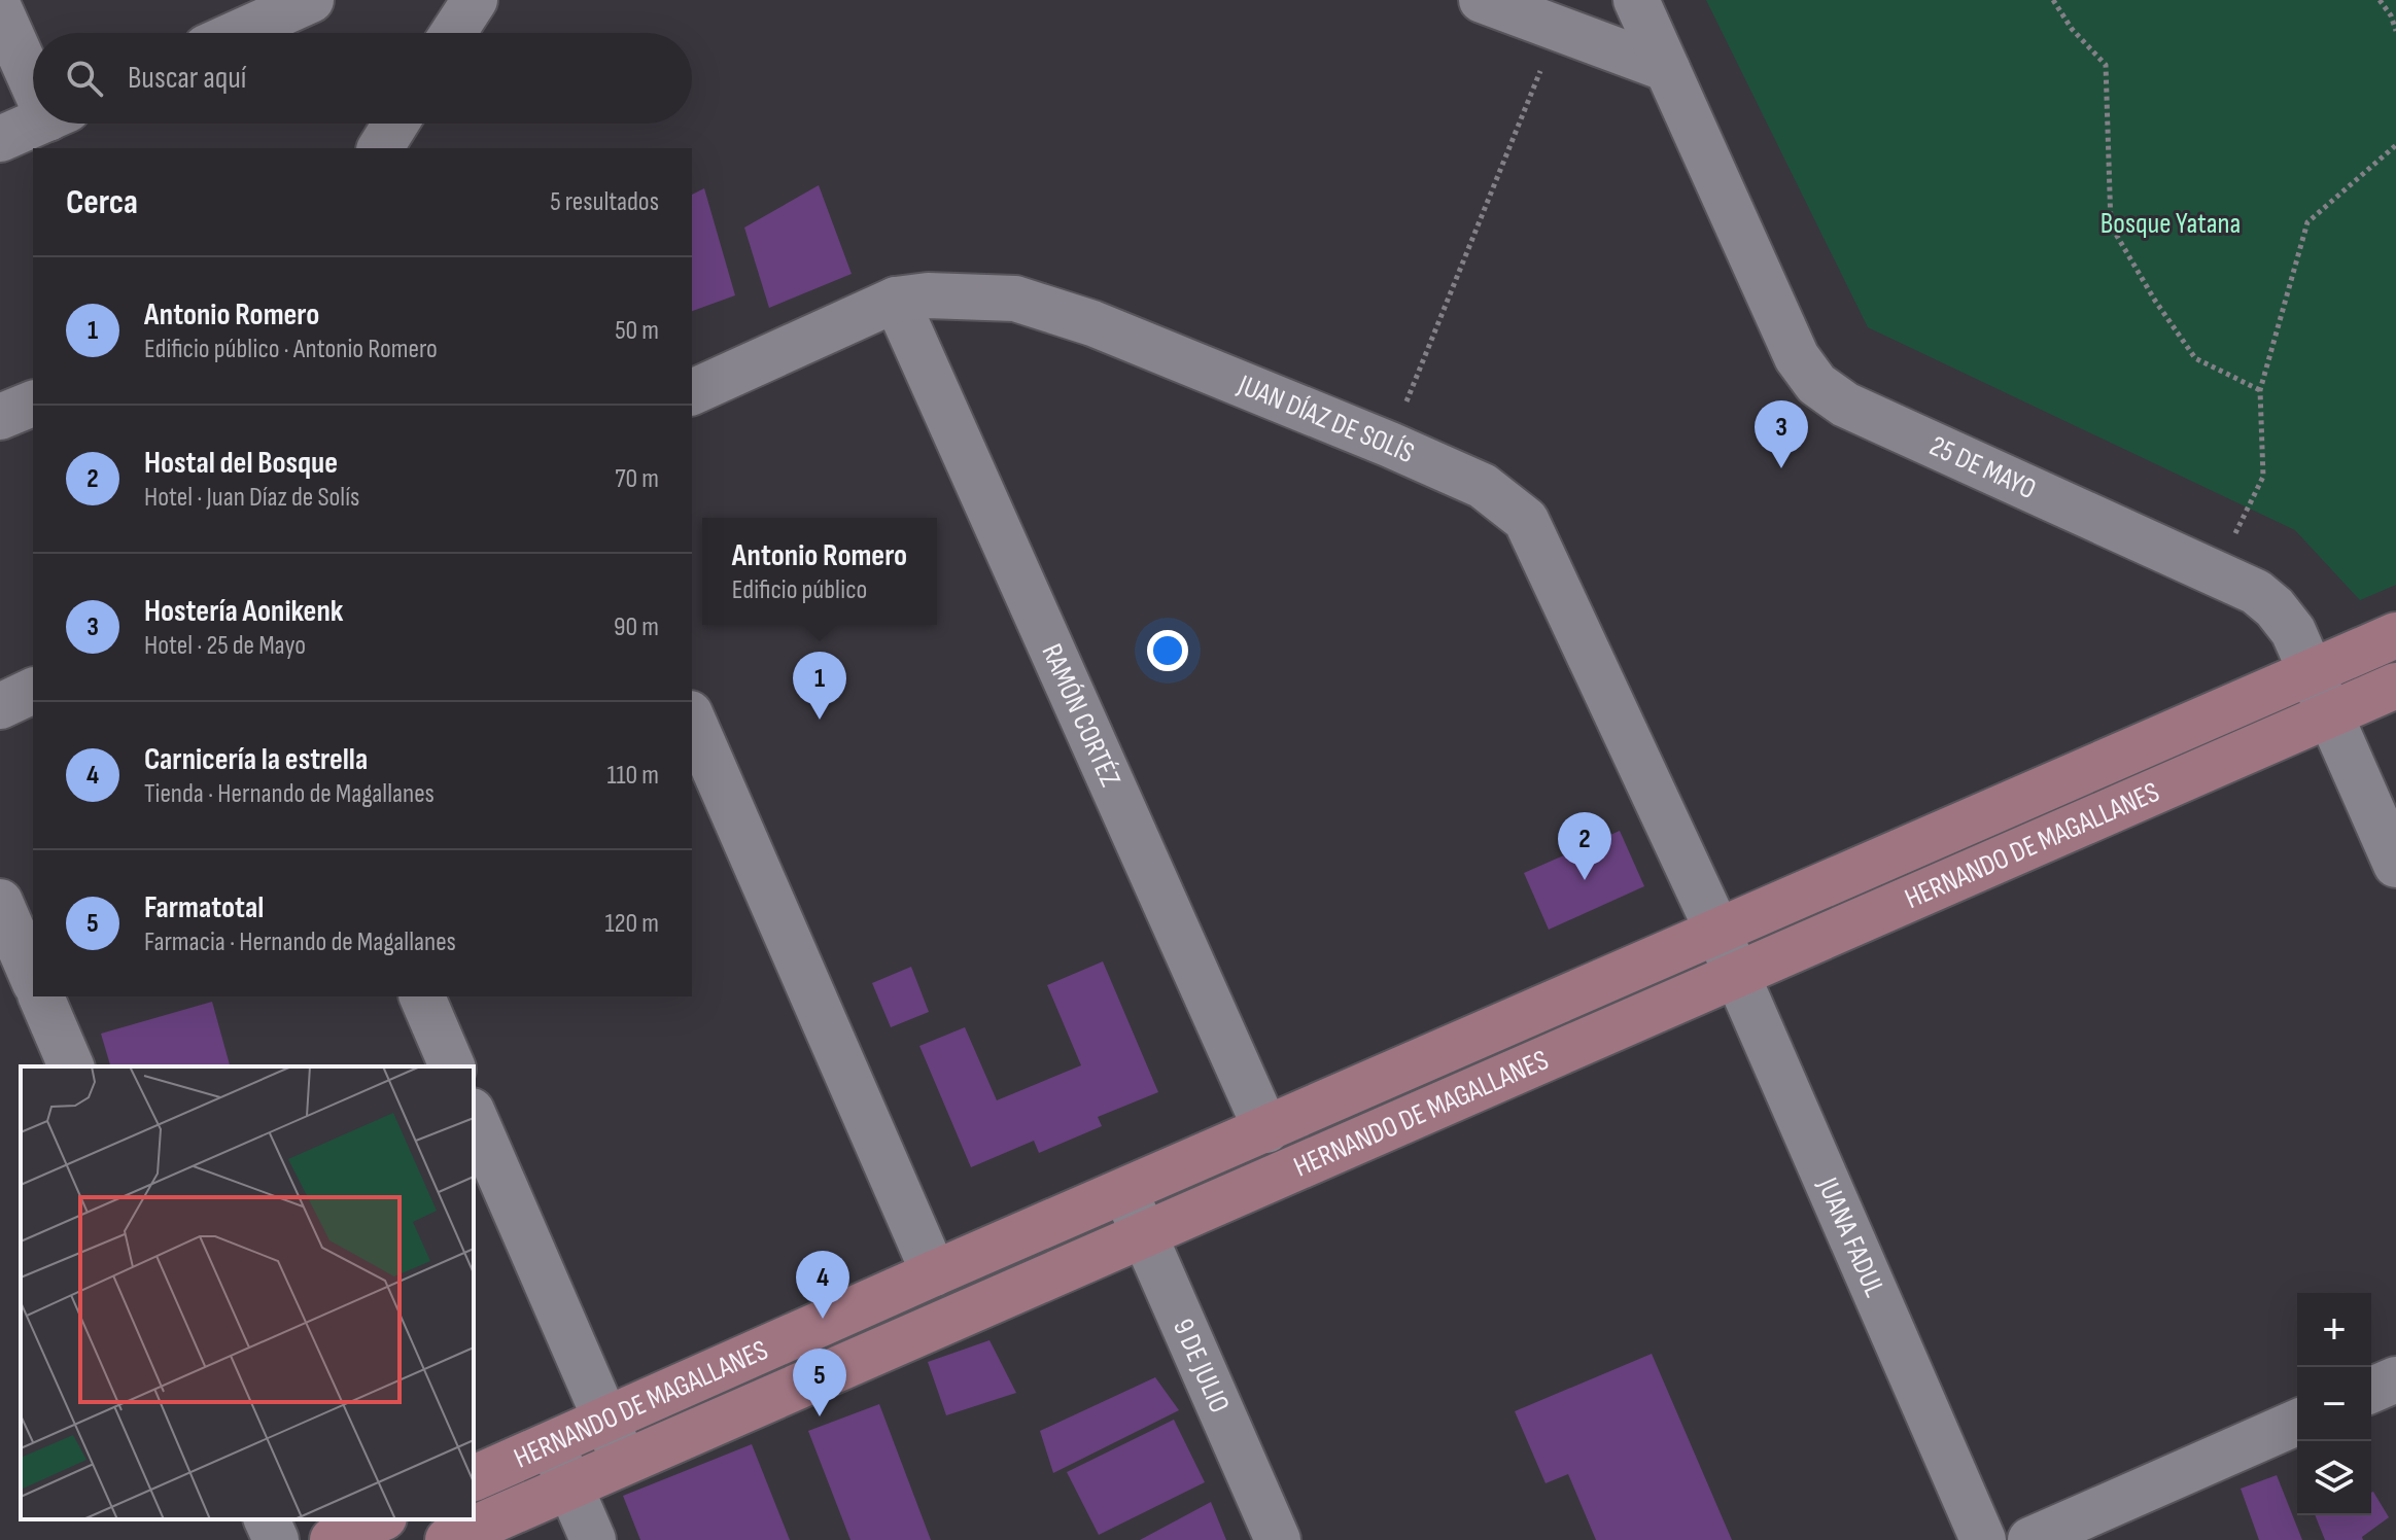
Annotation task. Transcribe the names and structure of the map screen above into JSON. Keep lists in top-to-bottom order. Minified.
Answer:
{"streets":{"main road":["HERNANDO DE MAGALLANES"],"street":["JUAN DÍAZ DE SOLÍS","25 DE MAYO","RAMÓN CORTÉZ","JUANA FADUL","9 DE JULIO"]},"crossings":[["JUAN DÍAZ DE SOLÍS","RAMÓN CORTÉZ"],["JUAN DÍAZ DE SOLÍS","HERNANDO DE MAGALLANES"],["JUAN DÍAZ DE SOLÍS","JUANA FADUL"],["25 DE MAYO","HERNANDO DE MAGALLANES"],["RAMÓN CORTÉZ","HERNANDO DE MAGALLANES"],["HERNANDO DE MAGALLANES","JUANA FADUL"],["HERNANDO DE MAGALLANES","9 DE JULIO"]],"parks":["Bosque Yatana"],"page":{"search":"Buscar aquí","heading":["Cerca","5 resultados"],"list":[{"mark":"1","name":"Antonio Romero","note":"Edificio público · Antonio Romero","value":"50 m"},{"mark":"2","name":"Hostal del Bosque","note":"Hotel · Juan Díaz de Solís","value":"70 m"},{"mark":"3","name":"Hostería Aonikenk","note":"Hotel · 25 de Mayo","value":"90 m"},{"mark":"4","name":"Carnicería la estrella","note":"Tienda · Hernando de Magallanes","value":"110 m"},{"mark":"5","name":"Farmatotal","note":"Farmacia · Hernando de Magallanes","value":"120 m"}],"pins":["3","1","2","4","5"],"popup":["Antonio Romero","Edificio público"],"map_buttons":["+","−"]}}
